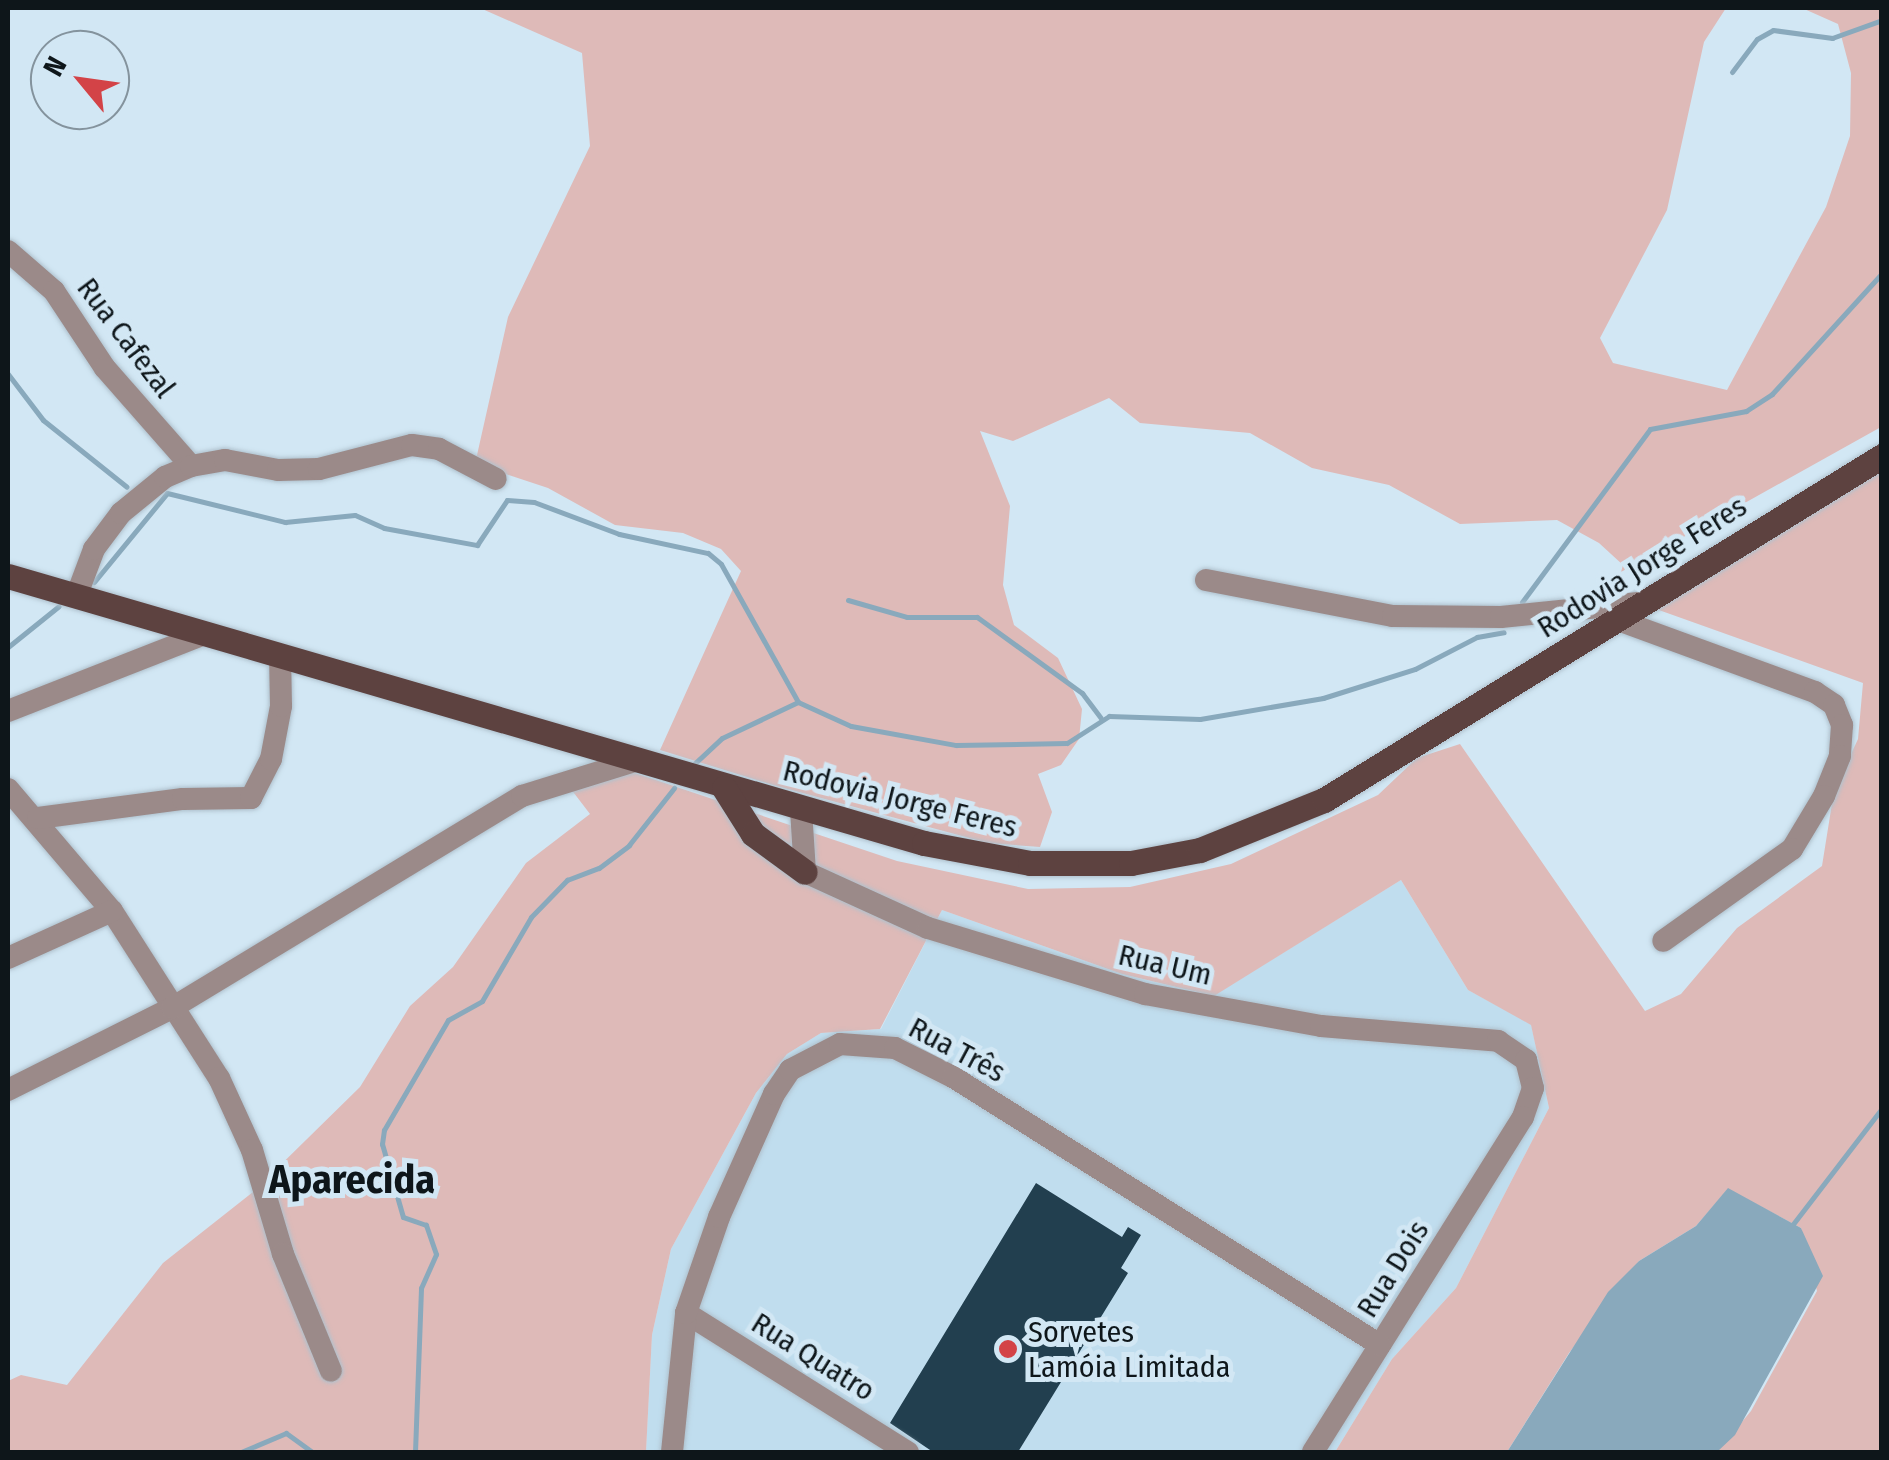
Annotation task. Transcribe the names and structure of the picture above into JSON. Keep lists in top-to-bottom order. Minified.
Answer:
{"streets":{"main road":["Rodovia Jorge Feres"],"street":["Rua Cafezal","Rua Um","Rua Três","Rua Dois","Rua Quatro"]},"crossings":[["Rua Um","Rua Dois"],["Rua Três","Rua Dois"],["Rua Três","Rua Quatro"]],"districts":["Aparecida"],"places":["Sorvetes Lamóia Limitada"],"north":"top left"}
